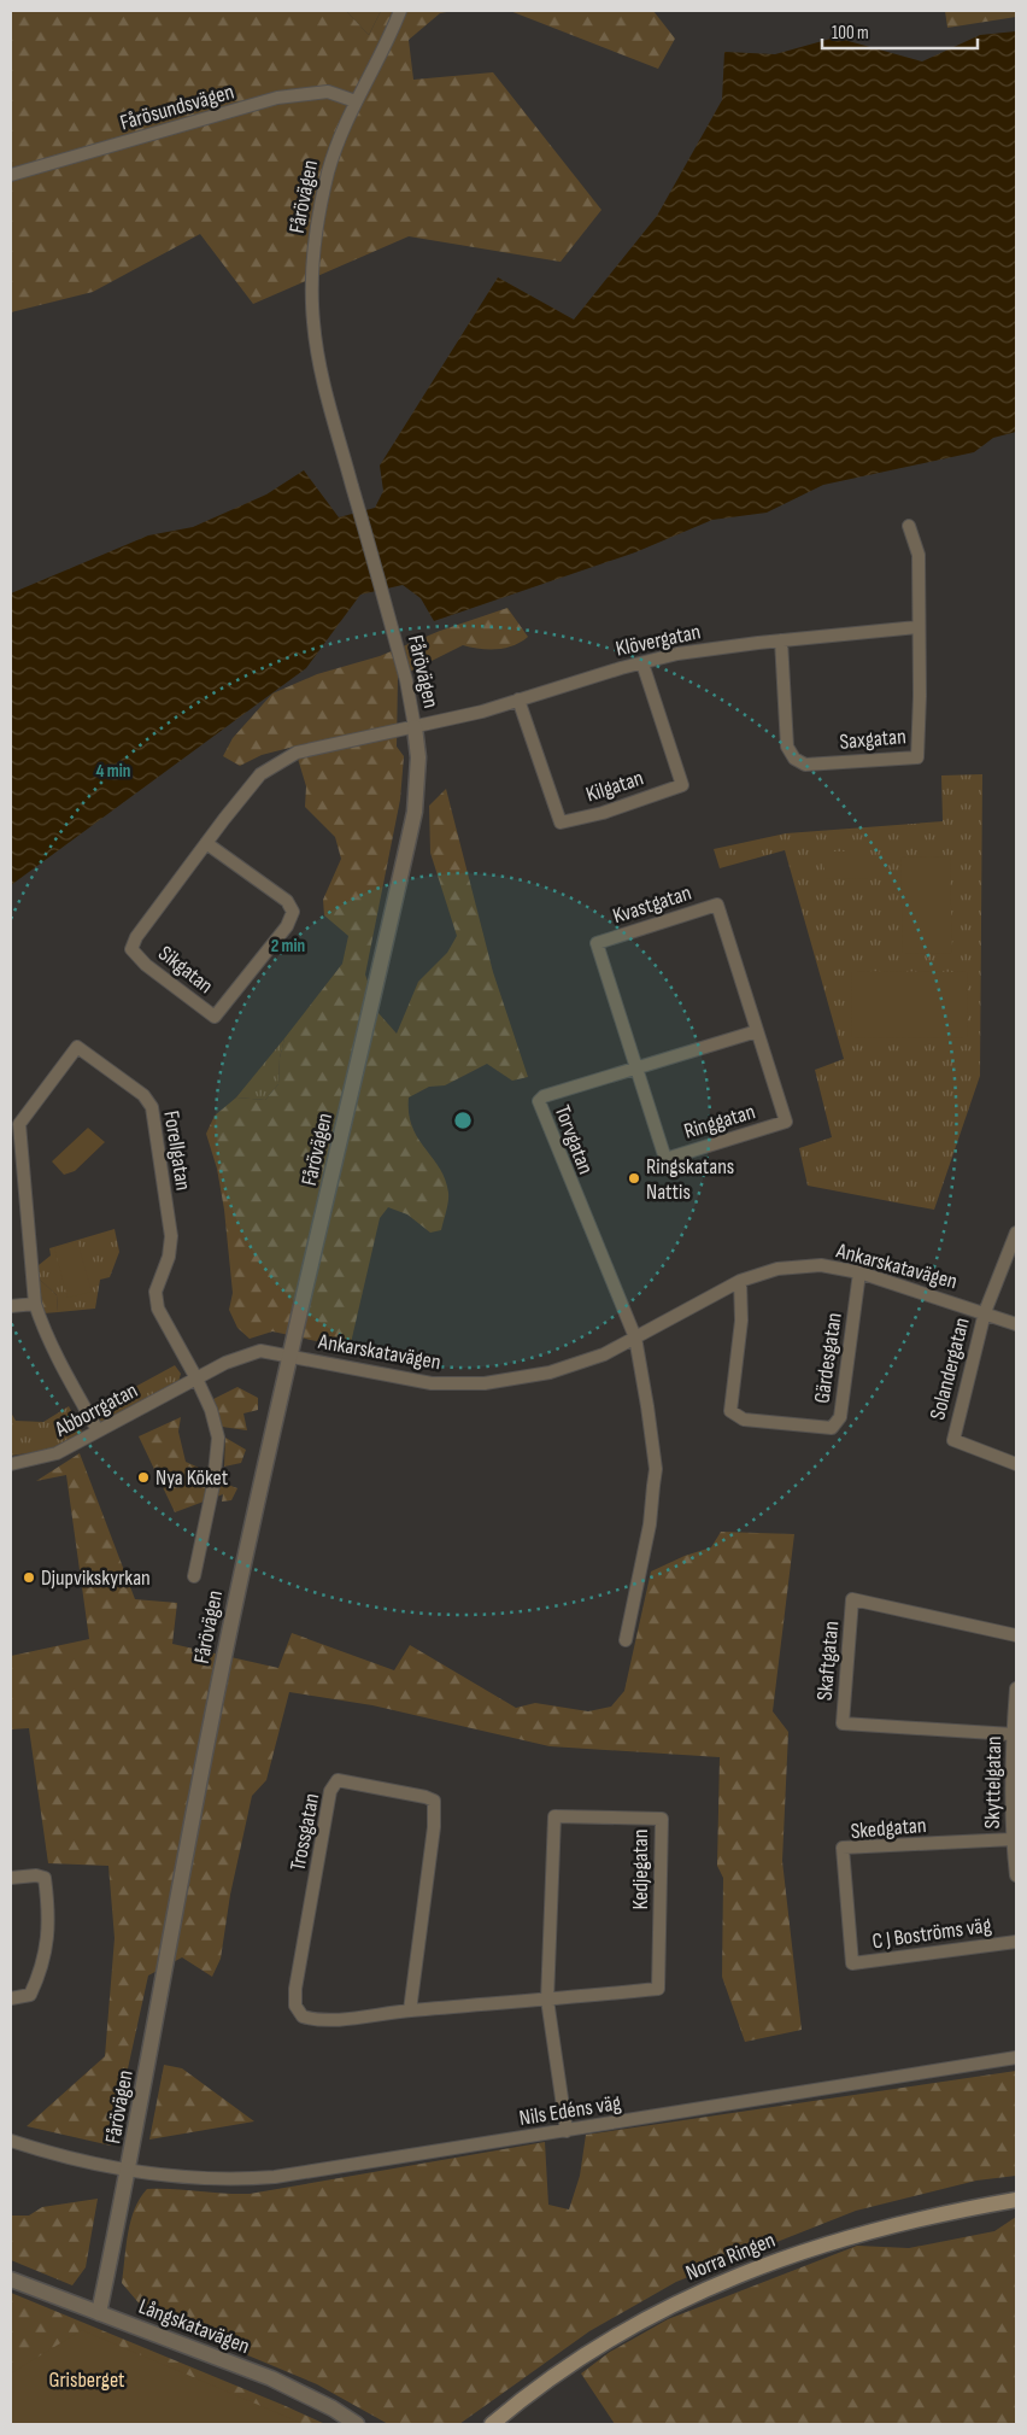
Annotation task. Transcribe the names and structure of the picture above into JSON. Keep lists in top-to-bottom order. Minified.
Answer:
{"streets":{"main road":["Norra Ringen"],"street":["Fårösundsvägen","Fårövägen","Klövergatan","Saxgatan","Kilgatan","Kvastgatan","Sikgatan","Ringgatan","Torvgatan","Forellgatan","Ankarskatavägen","Gärdesgatan","Solandergatan","Abborrgatan","Skaftgatan","Skyttelgatan","Skedgatan","Trossgatan","Kedjegatan","C J Boströms väg","Nils Edéns väg","Långskatavägen"]},"crossings":[["Fårösundsvägen","Fårövägen"],["Fårövägen","Klövergatan"],["Fårövägen","Sikgatan"],["Fårövägen","Ankarskatavägen"],["Fårövägen","Abborrgatan"],["Fårövägen","Nils Edéns väg"],["Fårövägen","Långskatavägen"],["Klövergatan","Saxgatan"],["Klövergatan","Kilgatan"],["Klövergatan","Sikgatan"],["Kvastgatan","Ringgatan"],["Kvastgatan","Torvgatan"],["Ringgatan","Torvgatan"],["Torvgatan","Ankarskatavägen"],["Forellgatan","Abborrgatan"],["Ankarskatavägen","Gärdesgatan"],["Ankarskatavägen","Solandergatan"],["Ankarskatavägen","Abborrgatan"],["Skaftgatan","Skyttelgatan"],["Skyttelgatan","Skedgatan"],["Skedgatan","C J Boströms väg"],["Trossgatan","Kedjegatan"],["Kedjegatan","Nils Edéns väg"]],"parks":["Grisberget"],"places":["Ringskatans Nattis","Nya Köket","Djupvikskyrkan"],"scale_bar":"100 m","rings":["4 min","2 min"]}
